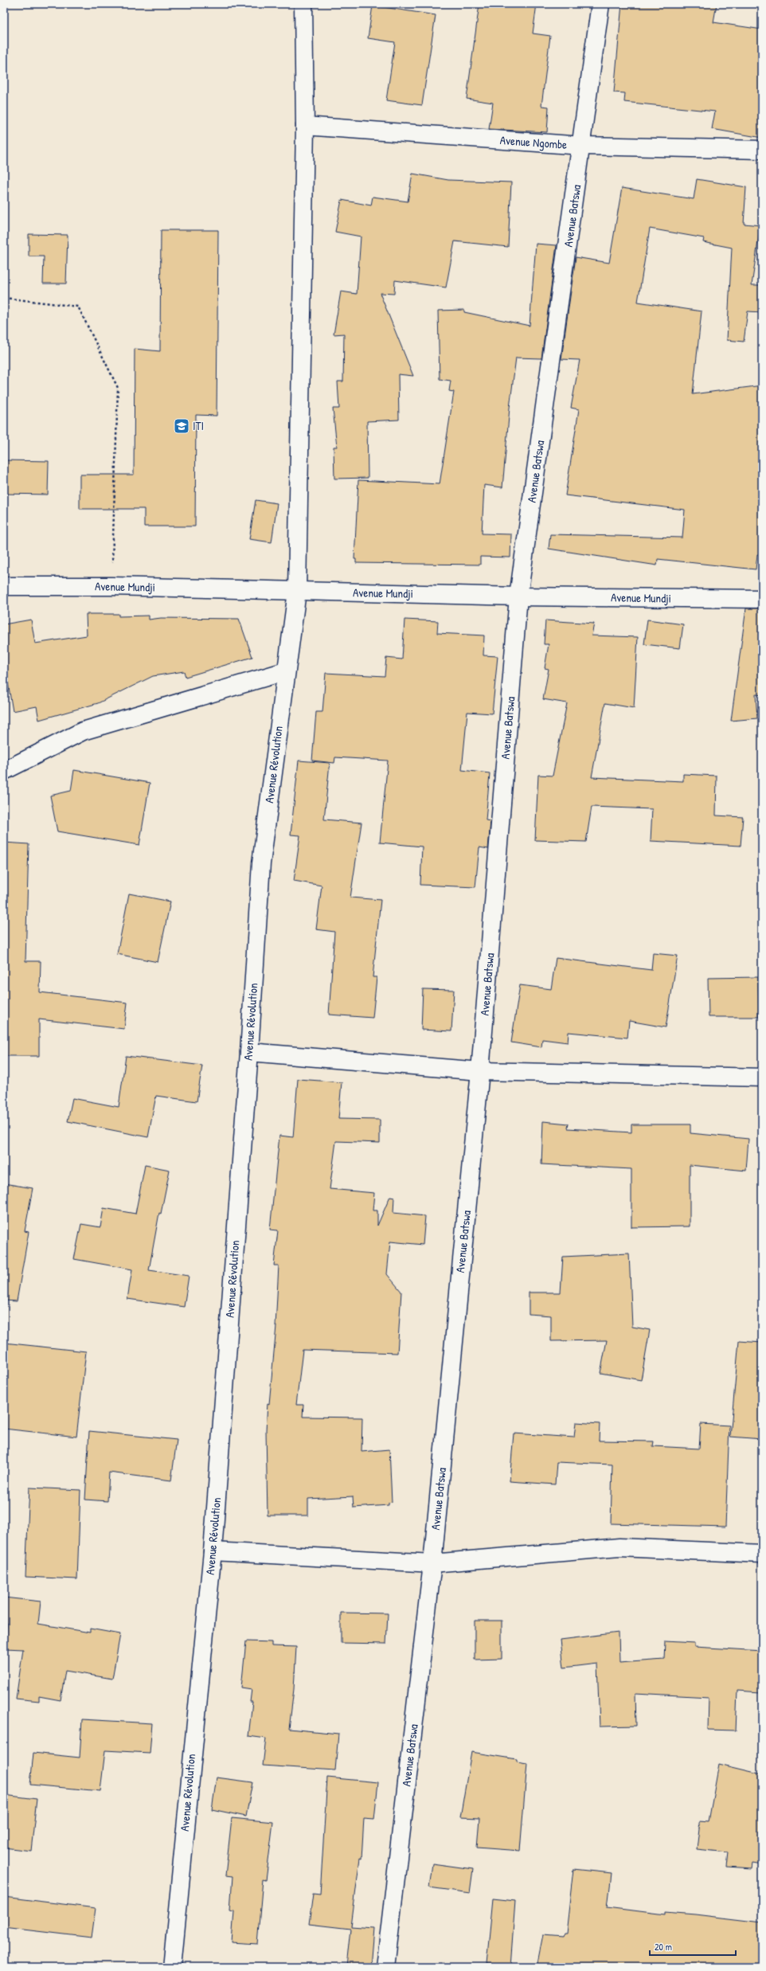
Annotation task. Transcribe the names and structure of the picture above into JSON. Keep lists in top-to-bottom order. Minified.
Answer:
{"streets":{"street":["Avenue Ngombe","Avenue Batswa","Avenue Mundji","Avenue Révolution"]},"crossings":[["Avenue Ngombe","Avenue Batswa"],["Avenue Ngombe","Avenue Révolution"],["Avenue Batswa","Avenue Mundji"],["Avenue Mundji","Avenue Révolution"]],"places":{"school or university":["ITI"]},"scale_bar":"20 m"}
